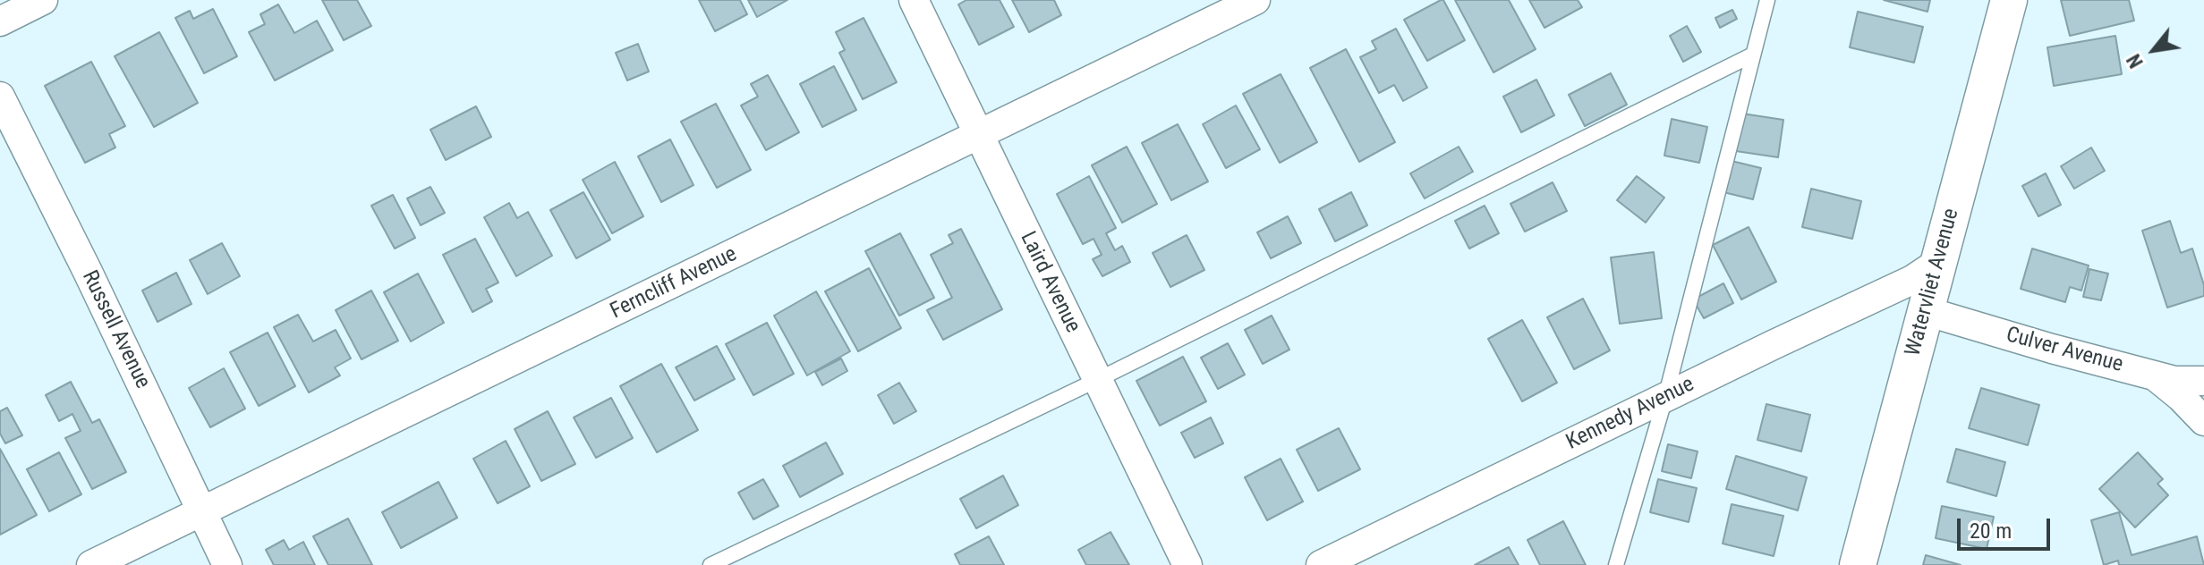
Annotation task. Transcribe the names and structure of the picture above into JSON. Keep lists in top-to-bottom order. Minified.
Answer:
{"streets":{"street":["Laird Avenue","Watervliet Avenue","Ferncliff Avenue","Russell Avenue","Culver Avenue","Kennedy Avenue"]},"crossings":[["Laird Avenue","Ferncliff Avenue"],["Watervliet Avenue","Culver Avenue"],["Watervliet Avenue","Kennedy Avenue"],["Ferncliff Avenue","Russell Avenue"]],"scale_bar":"20 m","north":"bottom left"}
